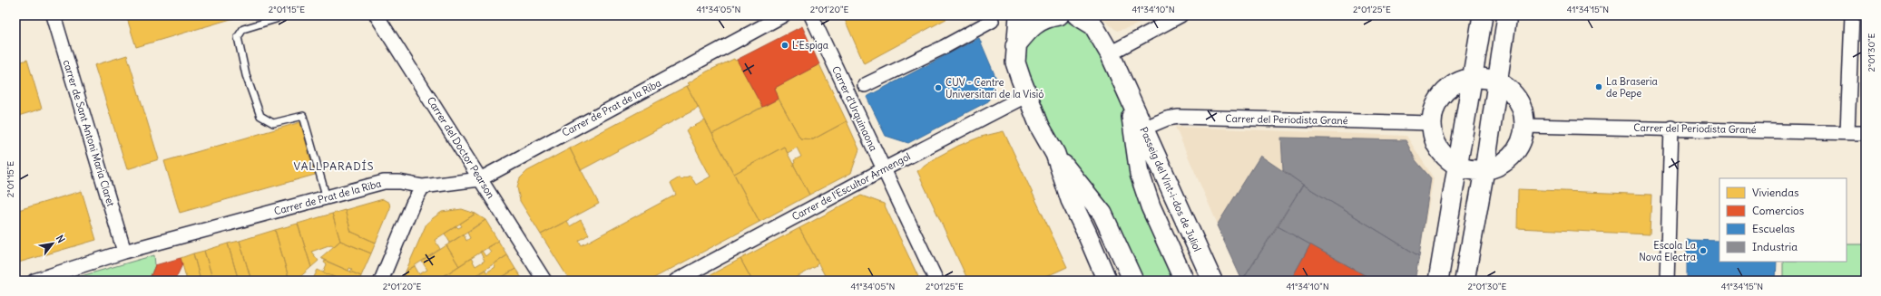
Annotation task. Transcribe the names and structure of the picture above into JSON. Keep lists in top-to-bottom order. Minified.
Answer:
{"streets":{"street":["Carrer de Prat de la Riba","Carrer d'Urquinaona","Carrer del Periodista Grané","carrer de Sant Antoni Maria Claret","Carrer del Doctor Pearson","Carrer de l'Escultor Armengol","Passeig del Vint-i-dos de Juliol"]},"crossings":[["Carrer de Prat de la Riba","carrer de Sant Antoni Maria Claret"],["Carrer de Prat de la Riba","Carrer del Doctor Pearson"],["Carrer d'Urquinaona","Carrer de l'Escultor Armengol"],["Carrer del Periodista Grané","Passeig del Vint-i-dos de Juliol"]],"districts":["VALLPARADÍS"],"places":["L’Espiga","La Braseria de Pepe","CUV - Centre Universitari de la Visió","Escola La Nova Electra"],"legend":["Viviendas","Comercios","Escuelas","Industria"],"north":"top right","coordinates":["2°01'15\"E","41°34'05\"N","2°01'20\"E","41°34'10\"N","2°01'25\"E","41°34'15\"N","2°01'30\"E"]}
